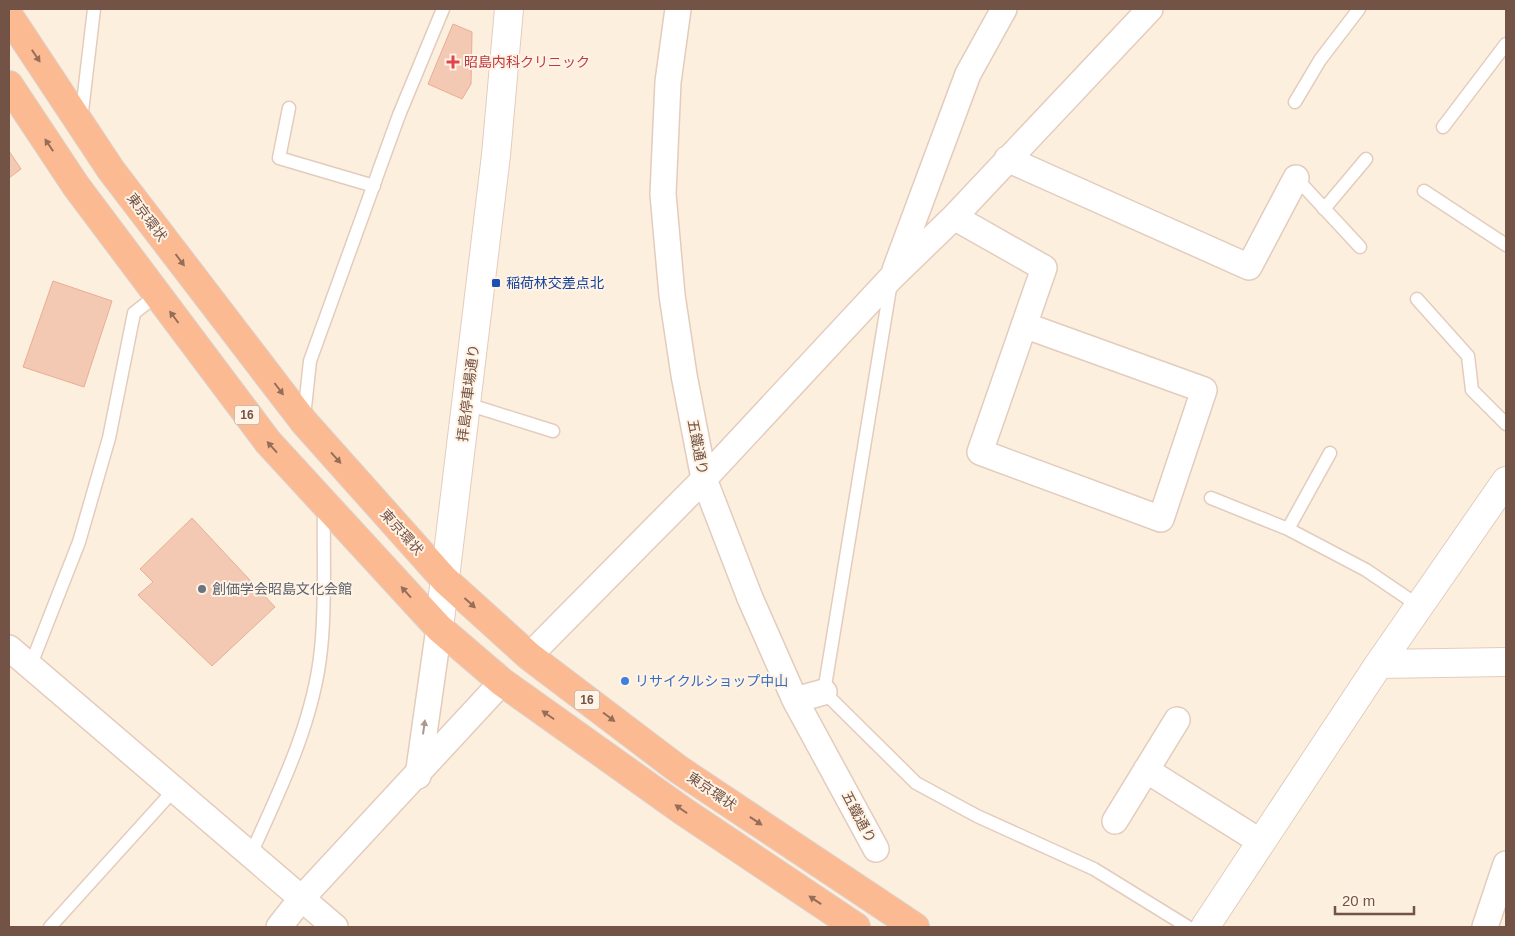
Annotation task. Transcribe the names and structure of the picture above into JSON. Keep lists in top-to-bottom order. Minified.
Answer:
{"streets":{"highway":["東京環状","16"],"street":["拝島停車場通り","五鐵通り"]},"crossings":[["東京環状","拝島停車場通り"],["拝島停車場通り","16"]],"places":{"health":["昭島内科クリニック"],"transit":["稲荷林交差点北"],"other":["創価学会昭島文化会館","リサイクルショップ中山"]},"scale_bar":"20 m"}
